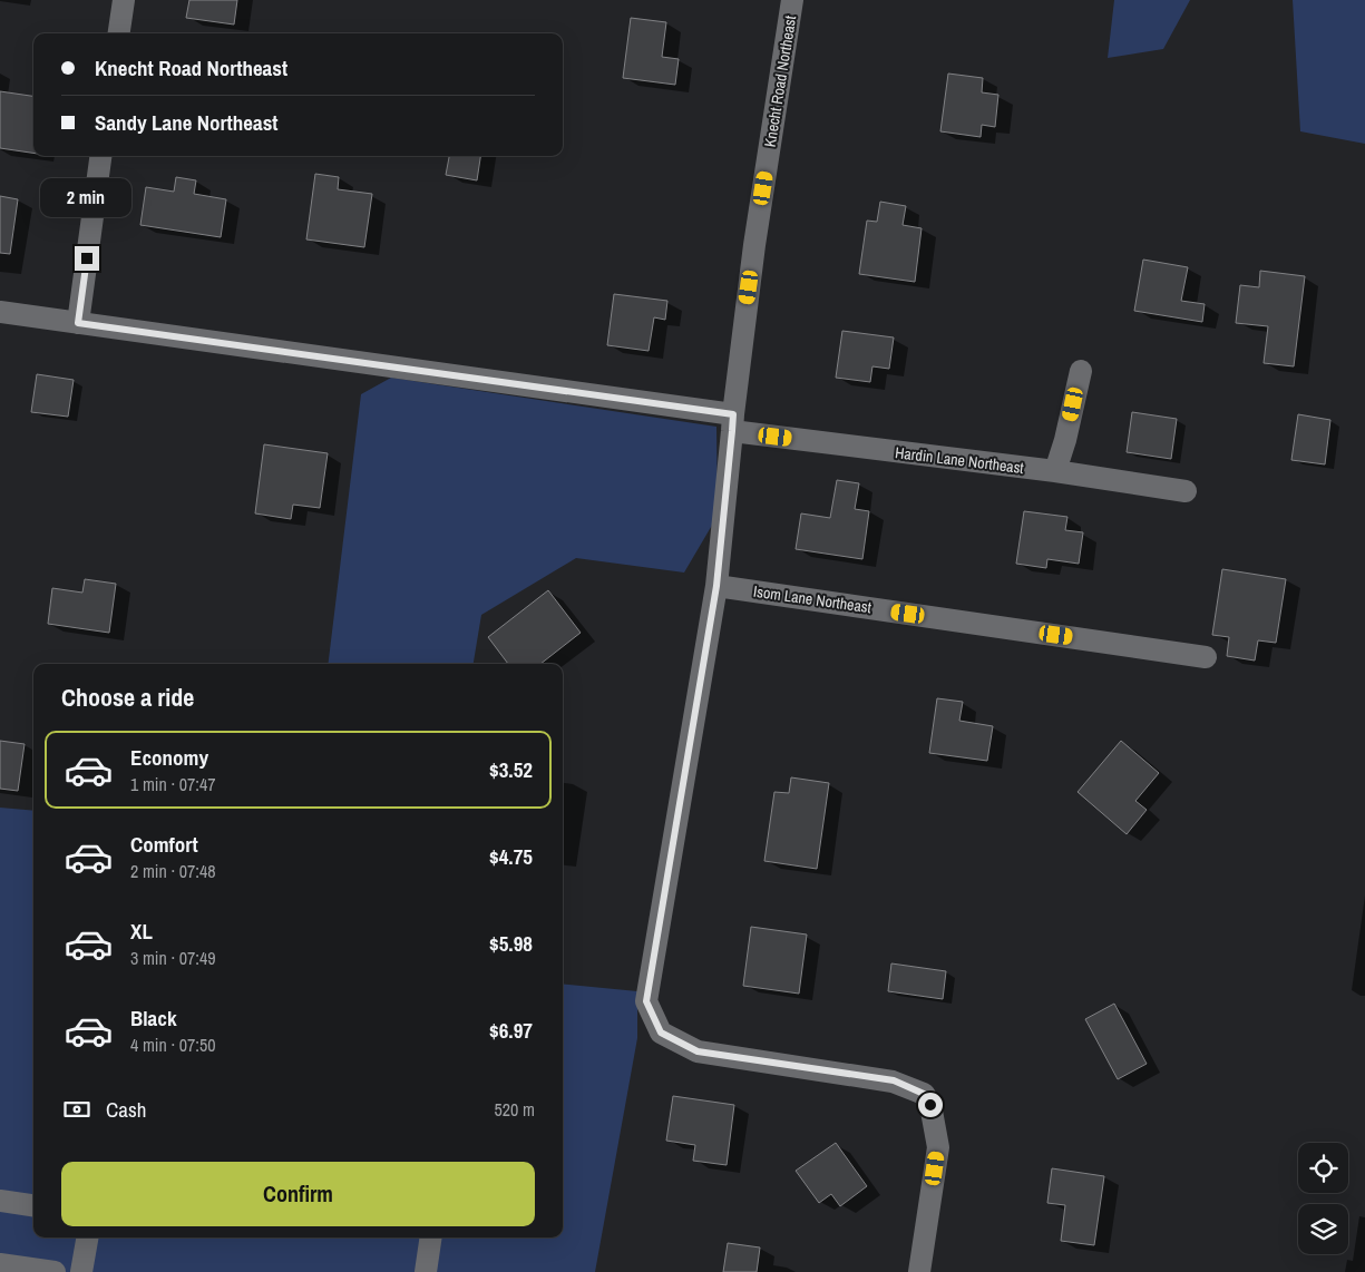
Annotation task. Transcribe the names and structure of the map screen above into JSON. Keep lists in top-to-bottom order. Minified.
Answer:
{"streets":{"street":["Knecht Road Northeast","Hardin Lane Northeast","Isom Lane Northeast"]},"crossings":[["Knecht Road Northeast","Hardin Lane Northeast"],["Knecht Road Northeast","Isom Lane Northeast"]],"page":{"banner":["Knecht Road Northeast","Sandy Lane Northeast"],"bubble":"2 min","heading":"Choose a ride","list":[{"name":"Economy","note":"1 min · 07:47","value":"$3.52"},{"name":"Comfort","note":"2 min · 07:48","value":"$4.75"},{"name":"XL","note":"3 min · 07:49","value":"$5.98"},{"name":"Black","note":"4 min · 07:50","value":"$6.97"}],"pay":["Cash","520 m"],"buttons":"Confirm"}}
